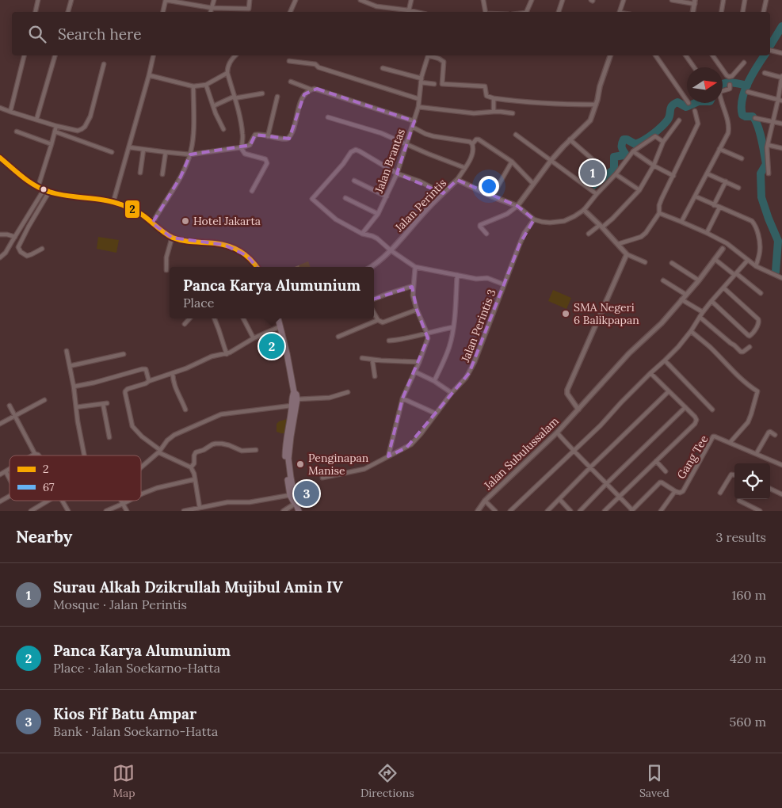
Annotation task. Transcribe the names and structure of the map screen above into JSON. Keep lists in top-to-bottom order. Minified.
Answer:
{"streets":{"street":["Jalan Brantas","Jalan Perintis","Jalan Perintis 3","Jalan Subulussalam","Gang Tee"]},"crossings":[["Jalan Perintis","Jalan Perintis 3"]],"places":["Hotel Jakarta","SMA Negeri 6 Balikpapan","Penginapan Manise"],"lines":["transit line 2"],"legend":["2","67"],"north":"right","page":{"search":"Search here","pins":["1","2","3"],"popup":["Panca Karya Alumunium","Place"],"heading":["Nearby","3 results"],"list":[{"mark":"1","name":"Surau Alkah Dzikrullah Mujibul Amin IV","note":"Mosque · Jalan Perintis","value":"160 m"},{"mark":"2","name":"Panca Karya Alumunium","note":"Place · Jalan Soekarno-Hatta","value":"420 m"},{"mark":"3","name":"Kios Fif Batu Ampar","note":"Bank · Jalan Soekarno-Hatta","value":"560 m"}],"nav":["Map","Directions","Saved"]}}
